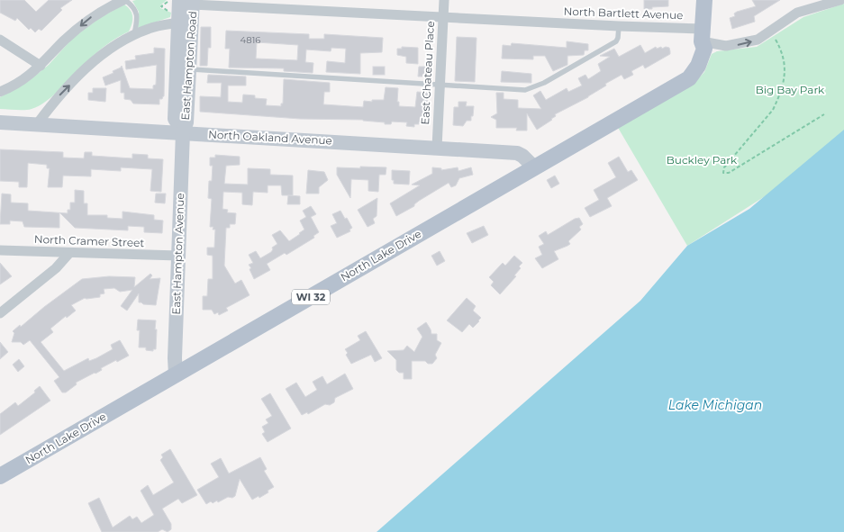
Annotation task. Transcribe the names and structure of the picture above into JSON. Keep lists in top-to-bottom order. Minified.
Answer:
{"streets":{"main road":["East Hampton Road","North Oakland Avenue","East Hampton Avenue","North Lake Drive","WI 32"],"street":["North Bartlett Avenue","East Chateau Place","North Cramer Street"]},"crossings":[["North Bartlett Avenue","East Hampton Road"],["North Bartlett Avenue","East Chateau Place"],["North Bartlett Avenue","North Oakland Avenue"],["North Bartlett Avenue","North Lake Drive"],["North Bartlett Avenue","WI 32"],["East Hampton Road","North Oakland Avenue"],["East Hampton Road","East Hampton Avenue"],["East Chateau Place","North Oakland Avenue"],["North Oakland Avenue","East Hampton Avenue"],["North Oakland Avenue","North Lake Drive"],["North Cramer Street","East Hampton Avenue"],["East Hampton Avenue","North Lake Drive"],["North Lake Drive","WI 32"]],"water":["Lake Michigan"],"parks":["Big Bay Park","Buckley Park"],"house_numbers":["4816"]}
